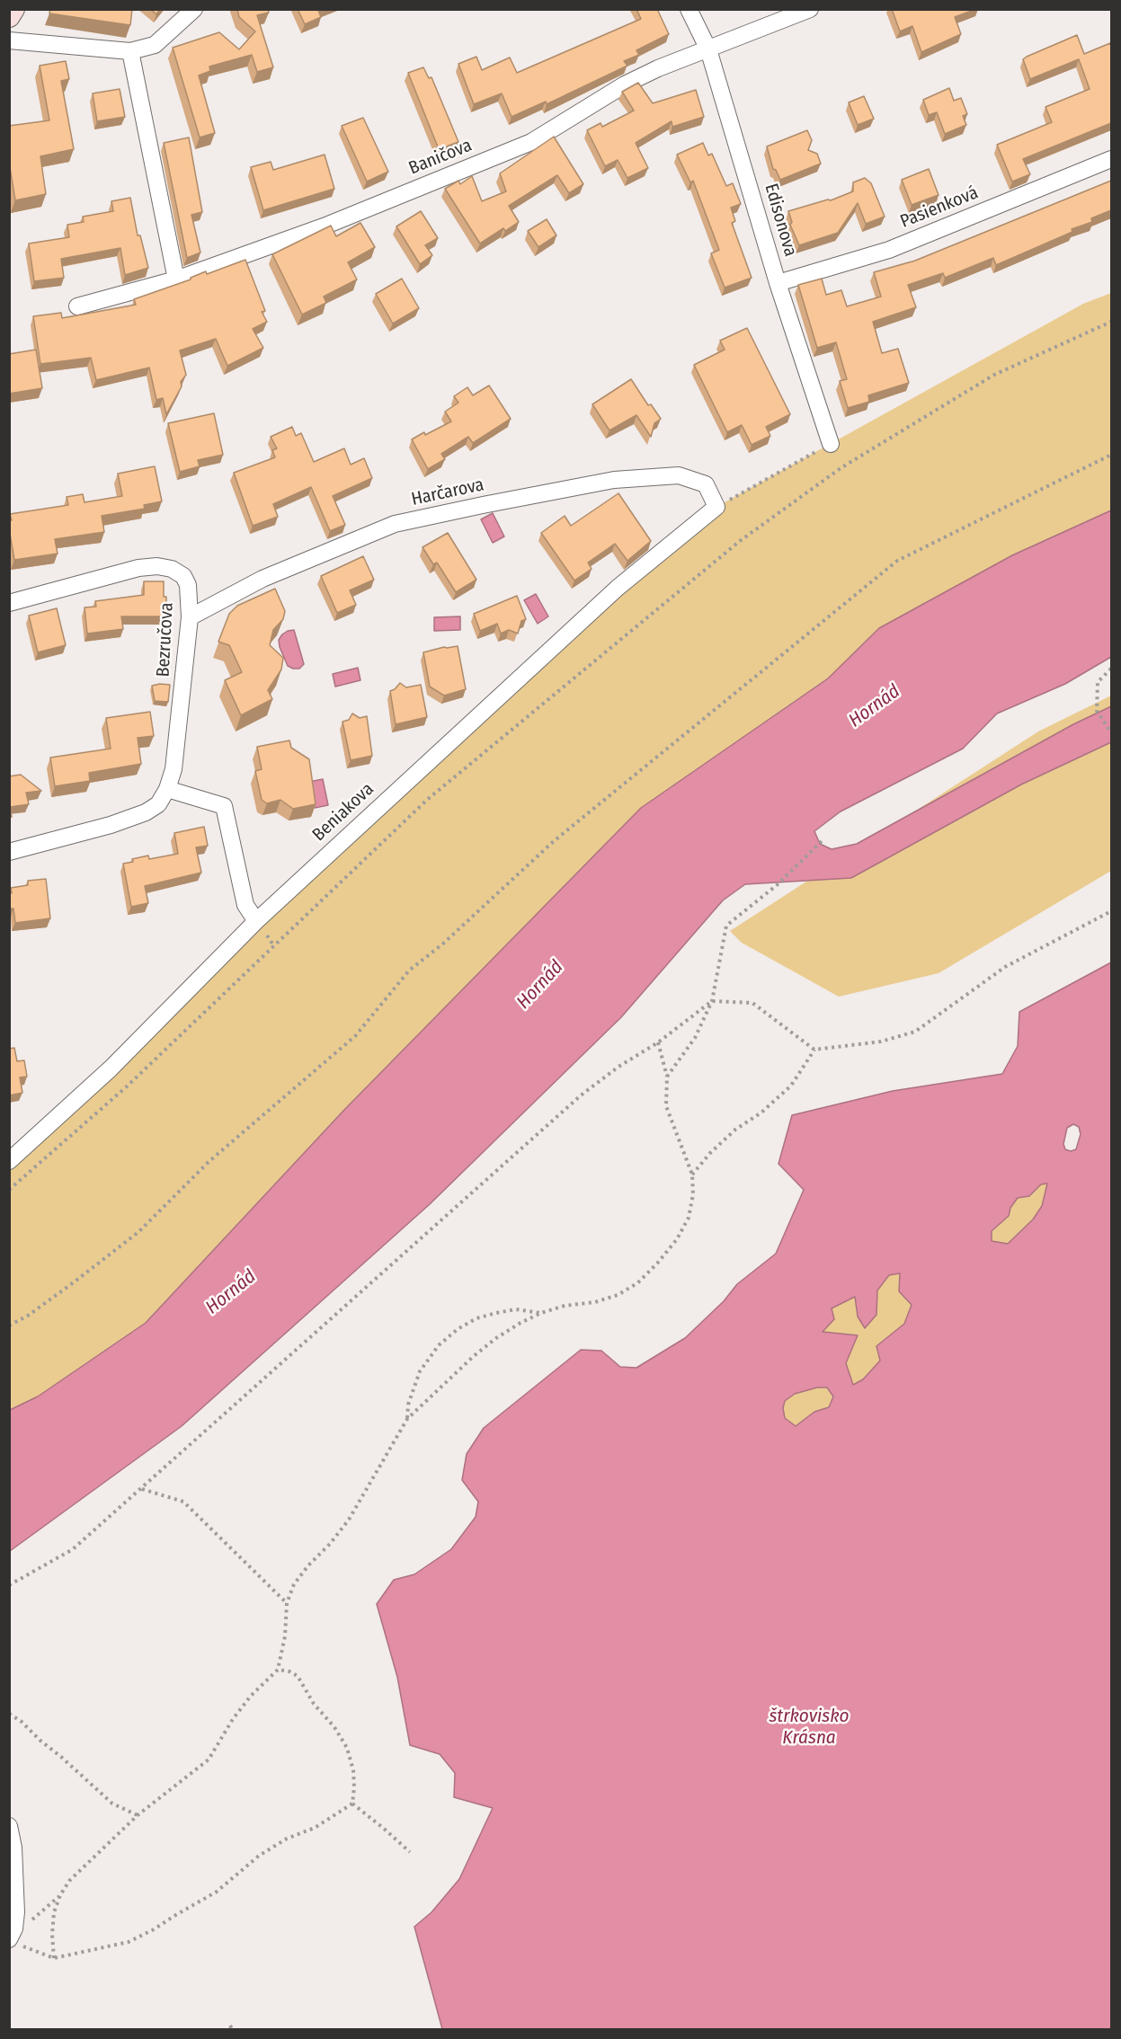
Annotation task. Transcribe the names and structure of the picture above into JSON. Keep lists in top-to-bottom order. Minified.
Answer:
{"streets":{"street":["Baničova","Pasienková","Edisonova","Harčarova","Bezručova","Beniakova"]},"crossings":[["Baničova","Edisonova"],["Pasienková","Edisonova"],["Harčarova","Bezručova"],["Harčarova","Beniakova"]],"water":["Hornád","štrkovisko Krásna"]}
